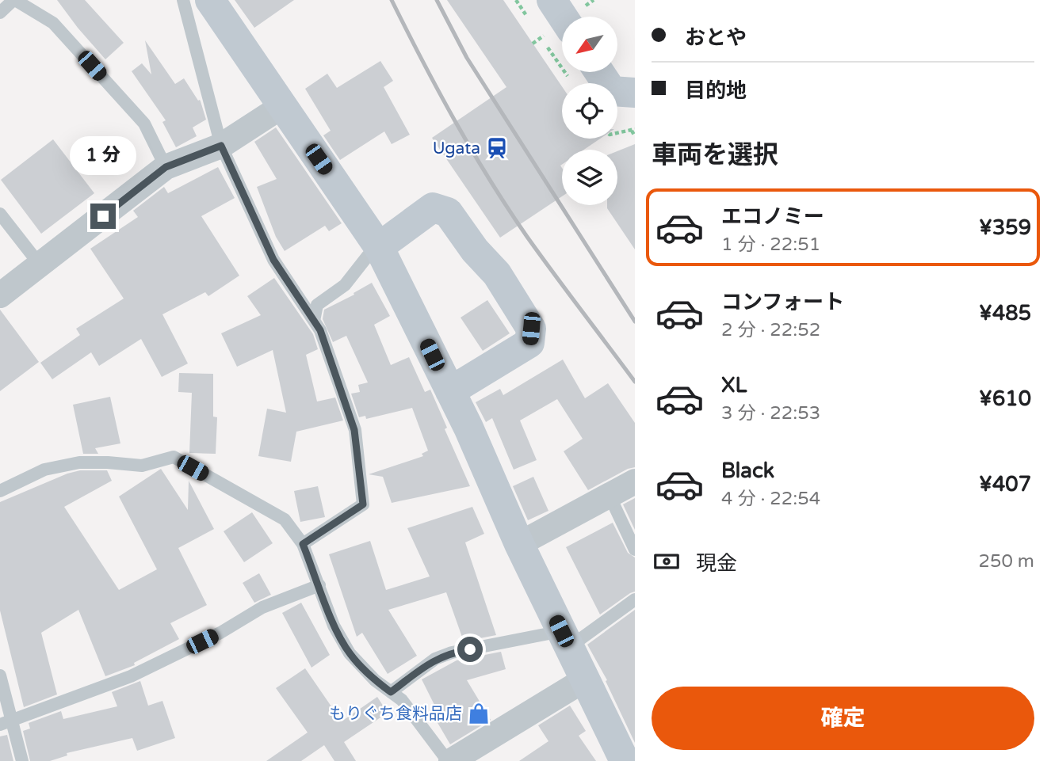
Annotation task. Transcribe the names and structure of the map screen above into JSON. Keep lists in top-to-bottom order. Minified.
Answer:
{"places":{"station":["Ugata"],"shop":["もりぐち食料品店"]},"north":"bottom left","page":{"banner":["おとや","目的地"],"heading":"車両を選択","bubble":"1 分","list":[{"name":"エコノミー","note":"1 分 · 22:51","value":"¥359"},{"name":"コンフォート","note":"2 分 · 22:52","value":"¥485"},{"name":"XL","note":"3 分 · 22:53","value":"¥610"},{"name":"Black","note":"4 分 · 22:54","value":"¥407"}],"pay":["現金","250 m"],"buttons":"確定"}}
